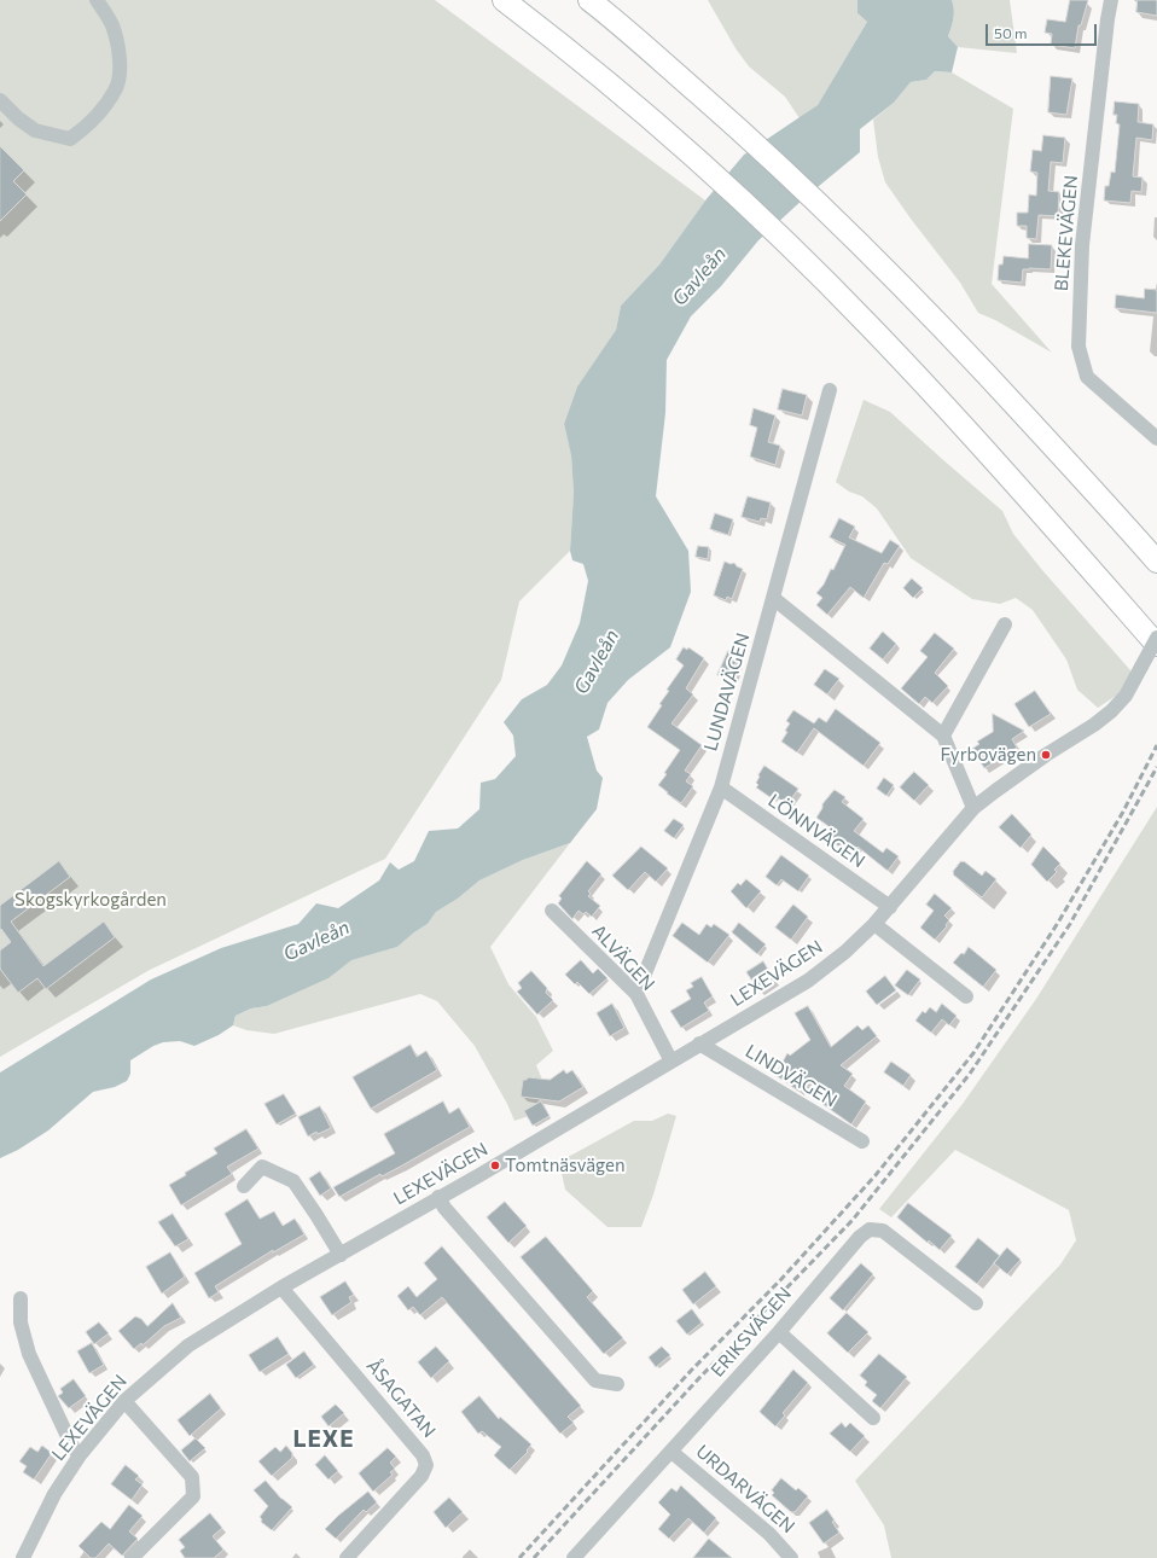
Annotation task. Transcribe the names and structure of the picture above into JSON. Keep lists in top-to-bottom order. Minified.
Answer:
{"streets":{"street":["BLEKEVÄGEN","LUNDAVÄGEN","LÖNNVÄGEN","ALVÄGEN","LEXEVÄGEN","LINDVÄGEN","ERIKSVÄGEN","ÅSAGATAN","URDARVÄGEN"]},"crossings":[["LUNDAVÄGEN","LÖNNVÄGEN"],["LUNDAVÄGEN","ALVÄGEN"],["LÖNNVÄGEN","LEXEVÄGEN"],["ALVÄGEN","LEXEVÄGEN"],["LEXEVÄGEN","LINDVÄGEN"],["LEXEVÄGEN","ÅSAGATAN"],["ERIKSVÄGEN","URDARVÄGEN"]],"districts":["LEXE"],"water":["Gavleån"],"parks":["Skogskyrkogården"],"places":["Fyrbovägen","Tomtnäsvägen"],"scale_bar":"50 m"}
